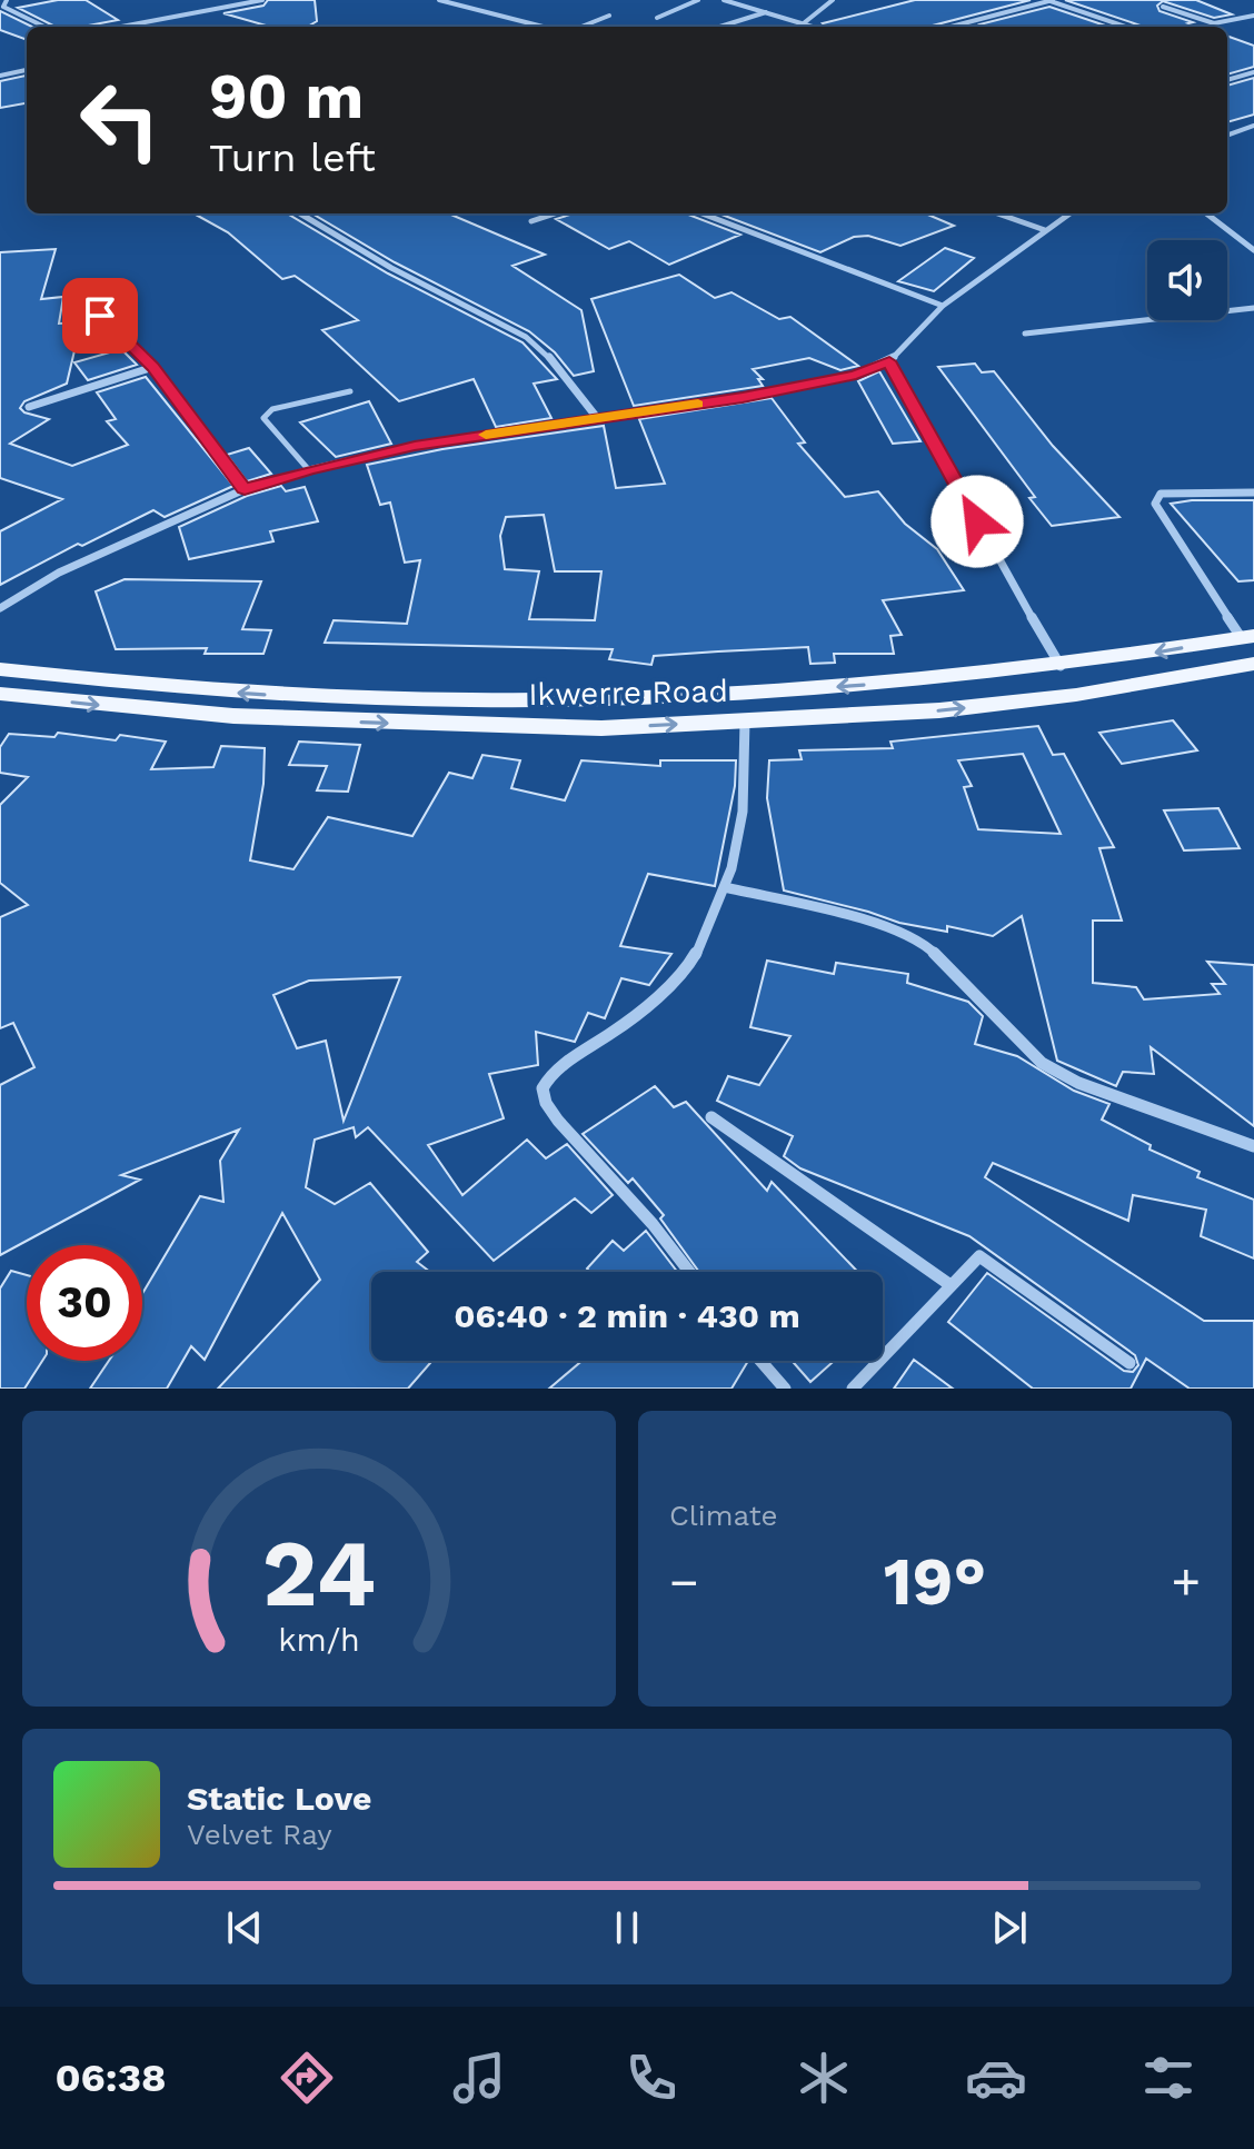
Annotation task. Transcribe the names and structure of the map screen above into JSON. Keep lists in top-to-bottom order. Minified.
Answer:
{"streets":{"main road":["Ikwerre Road"]},"page":{"turn":["90 m","Turn left"],"limit":"30","trip":"06:40 · 2 min · 430 m","tile":"Climate","heat":["−","19°","+"],"song":["Static Love","Velvet Ray"],"tabs":"06:38","gauge":["24","km/h"]}}
